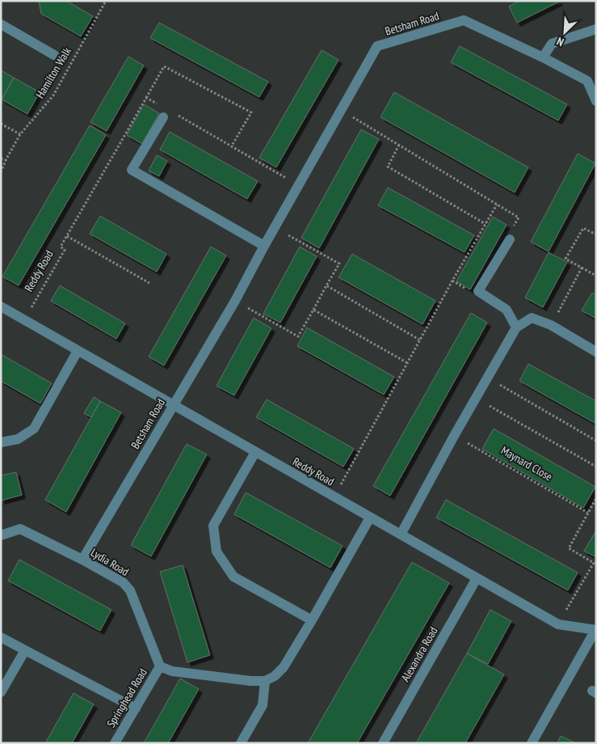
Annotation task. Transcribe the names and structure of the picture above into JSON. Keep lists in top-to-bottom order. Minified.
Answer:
{"streets":{"street":["Betsham Road","Reddy Road","Lydia Road","Alexandra Road","Springhead Road"],"path":["Hamilton Walk","Maynard Close"]},"crossings":[["Betsham Road","Reddy Road"],["Betsham Road","Lydia Road"],["Reddy Road","Alexandra Road"],["Lydia Road","Springhead Road"]],"north":"bottom left"}
